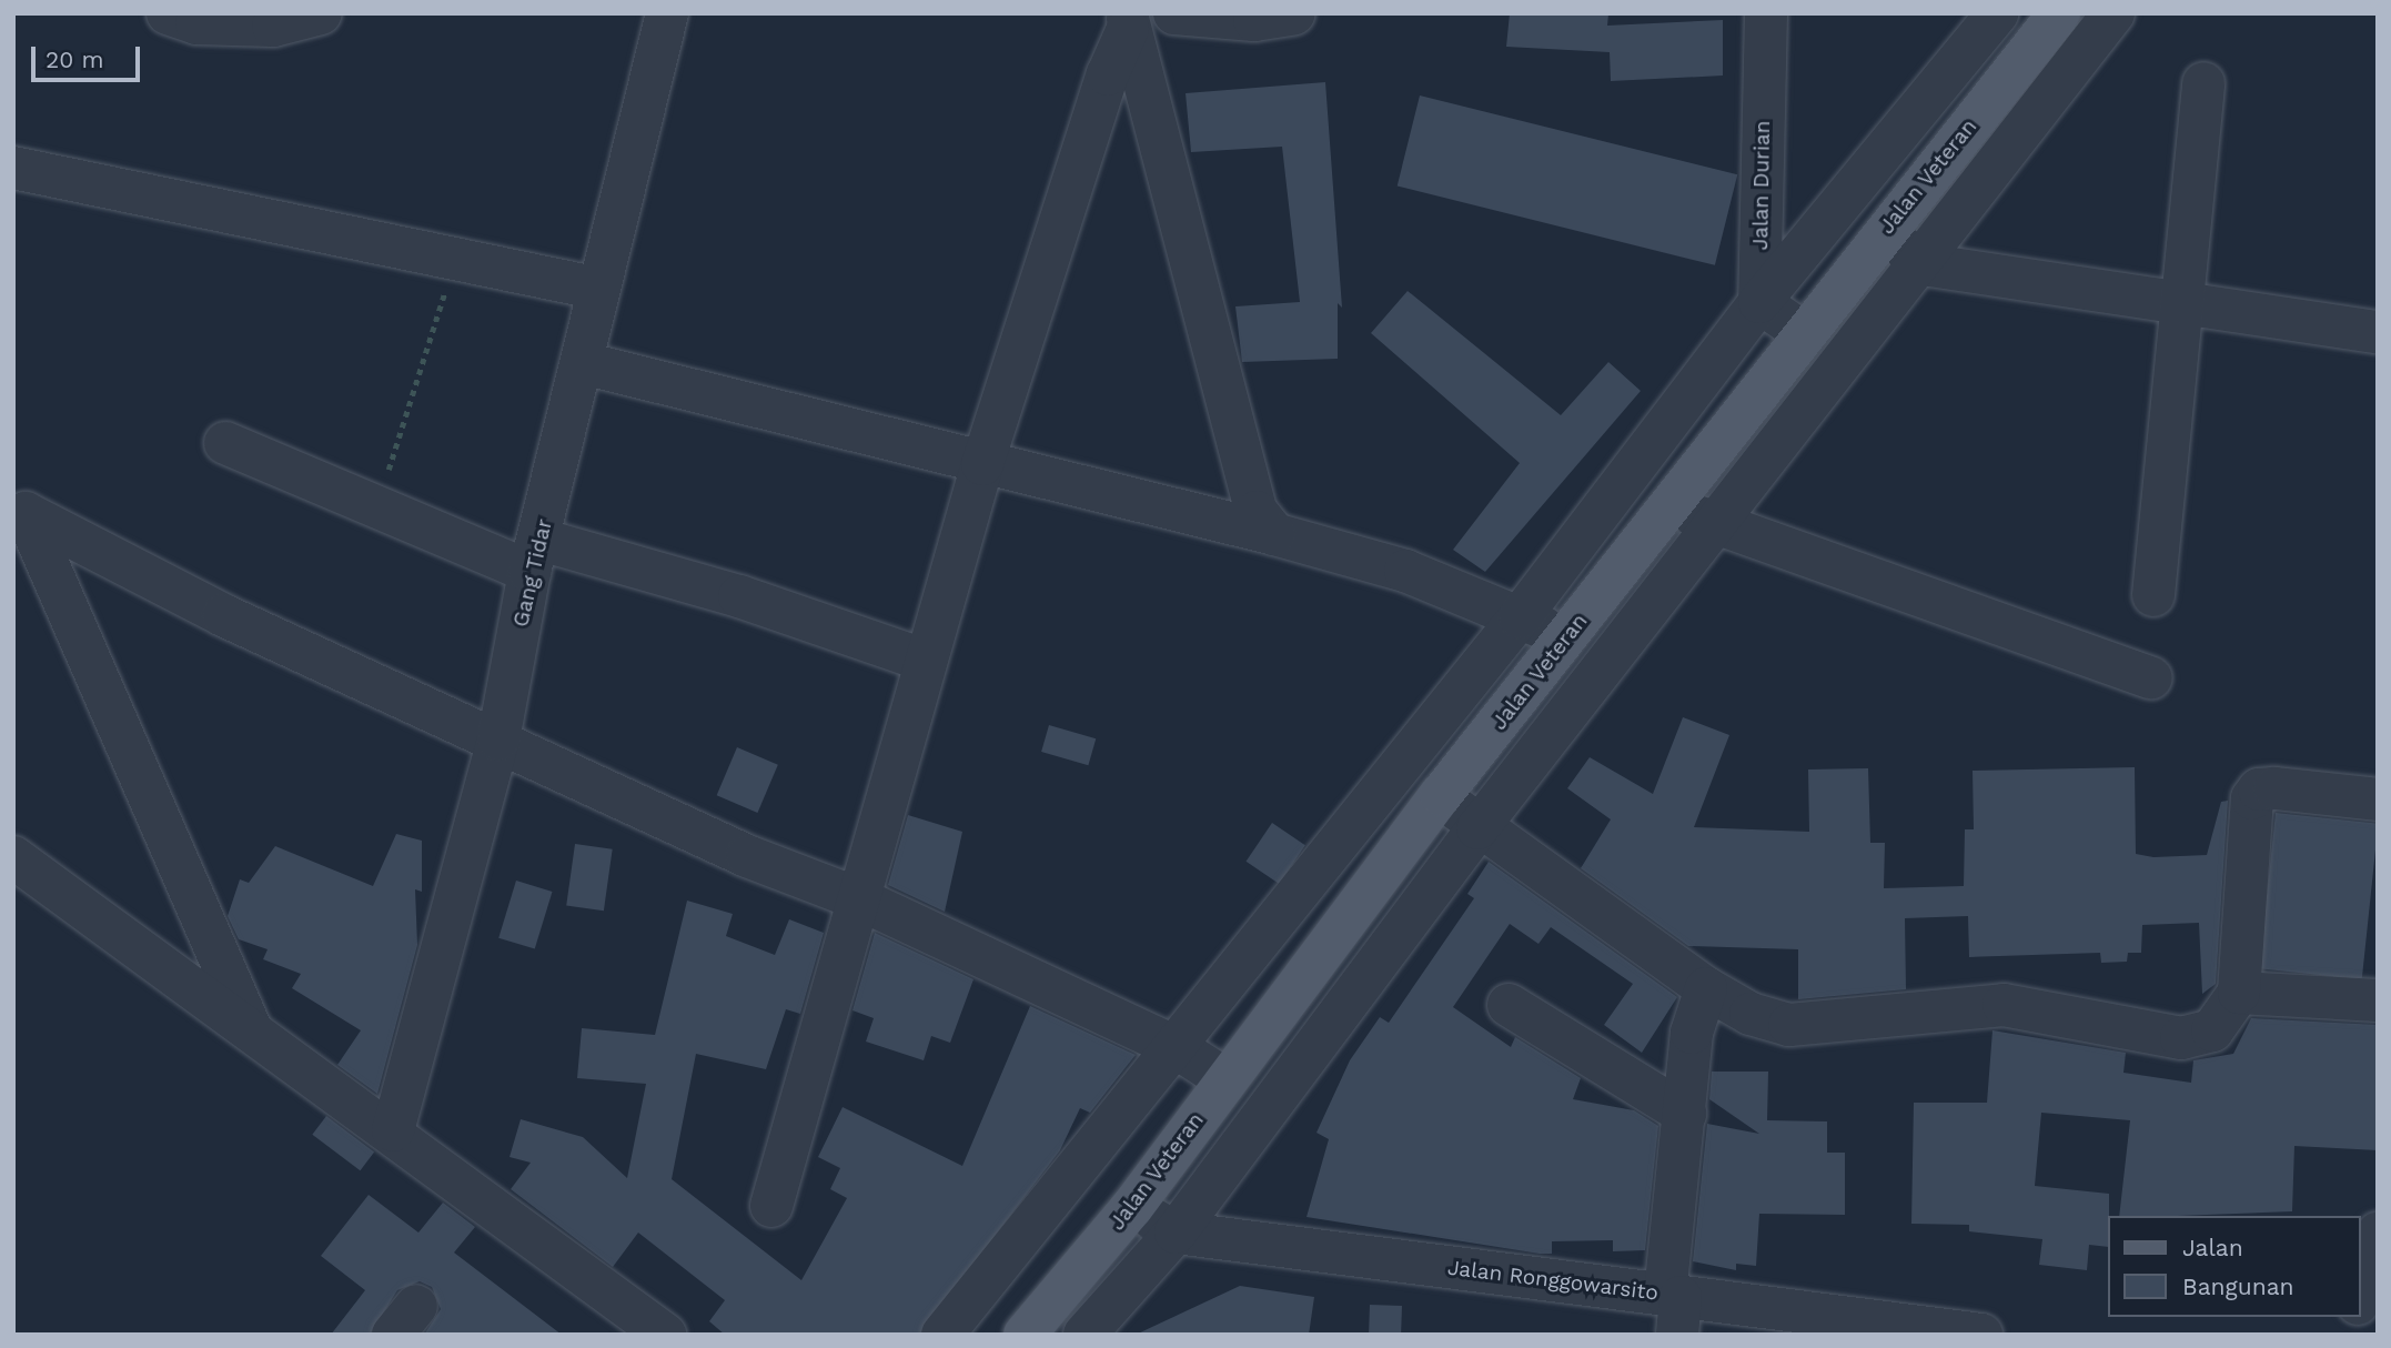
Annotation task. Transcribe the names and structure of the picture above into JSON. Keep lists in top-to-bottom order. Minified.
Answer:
{"streets":{"main road":["Jalan Veteran"],"street":["Jalan Durian","Gang Tidar","Jalan Ronggowarsito"]},"crossings":[["Jalan Veteran","Jalan Ronggowarsito"]],"legend":["Jalan","Bangunan"],"scale_bar":"20 m"}
